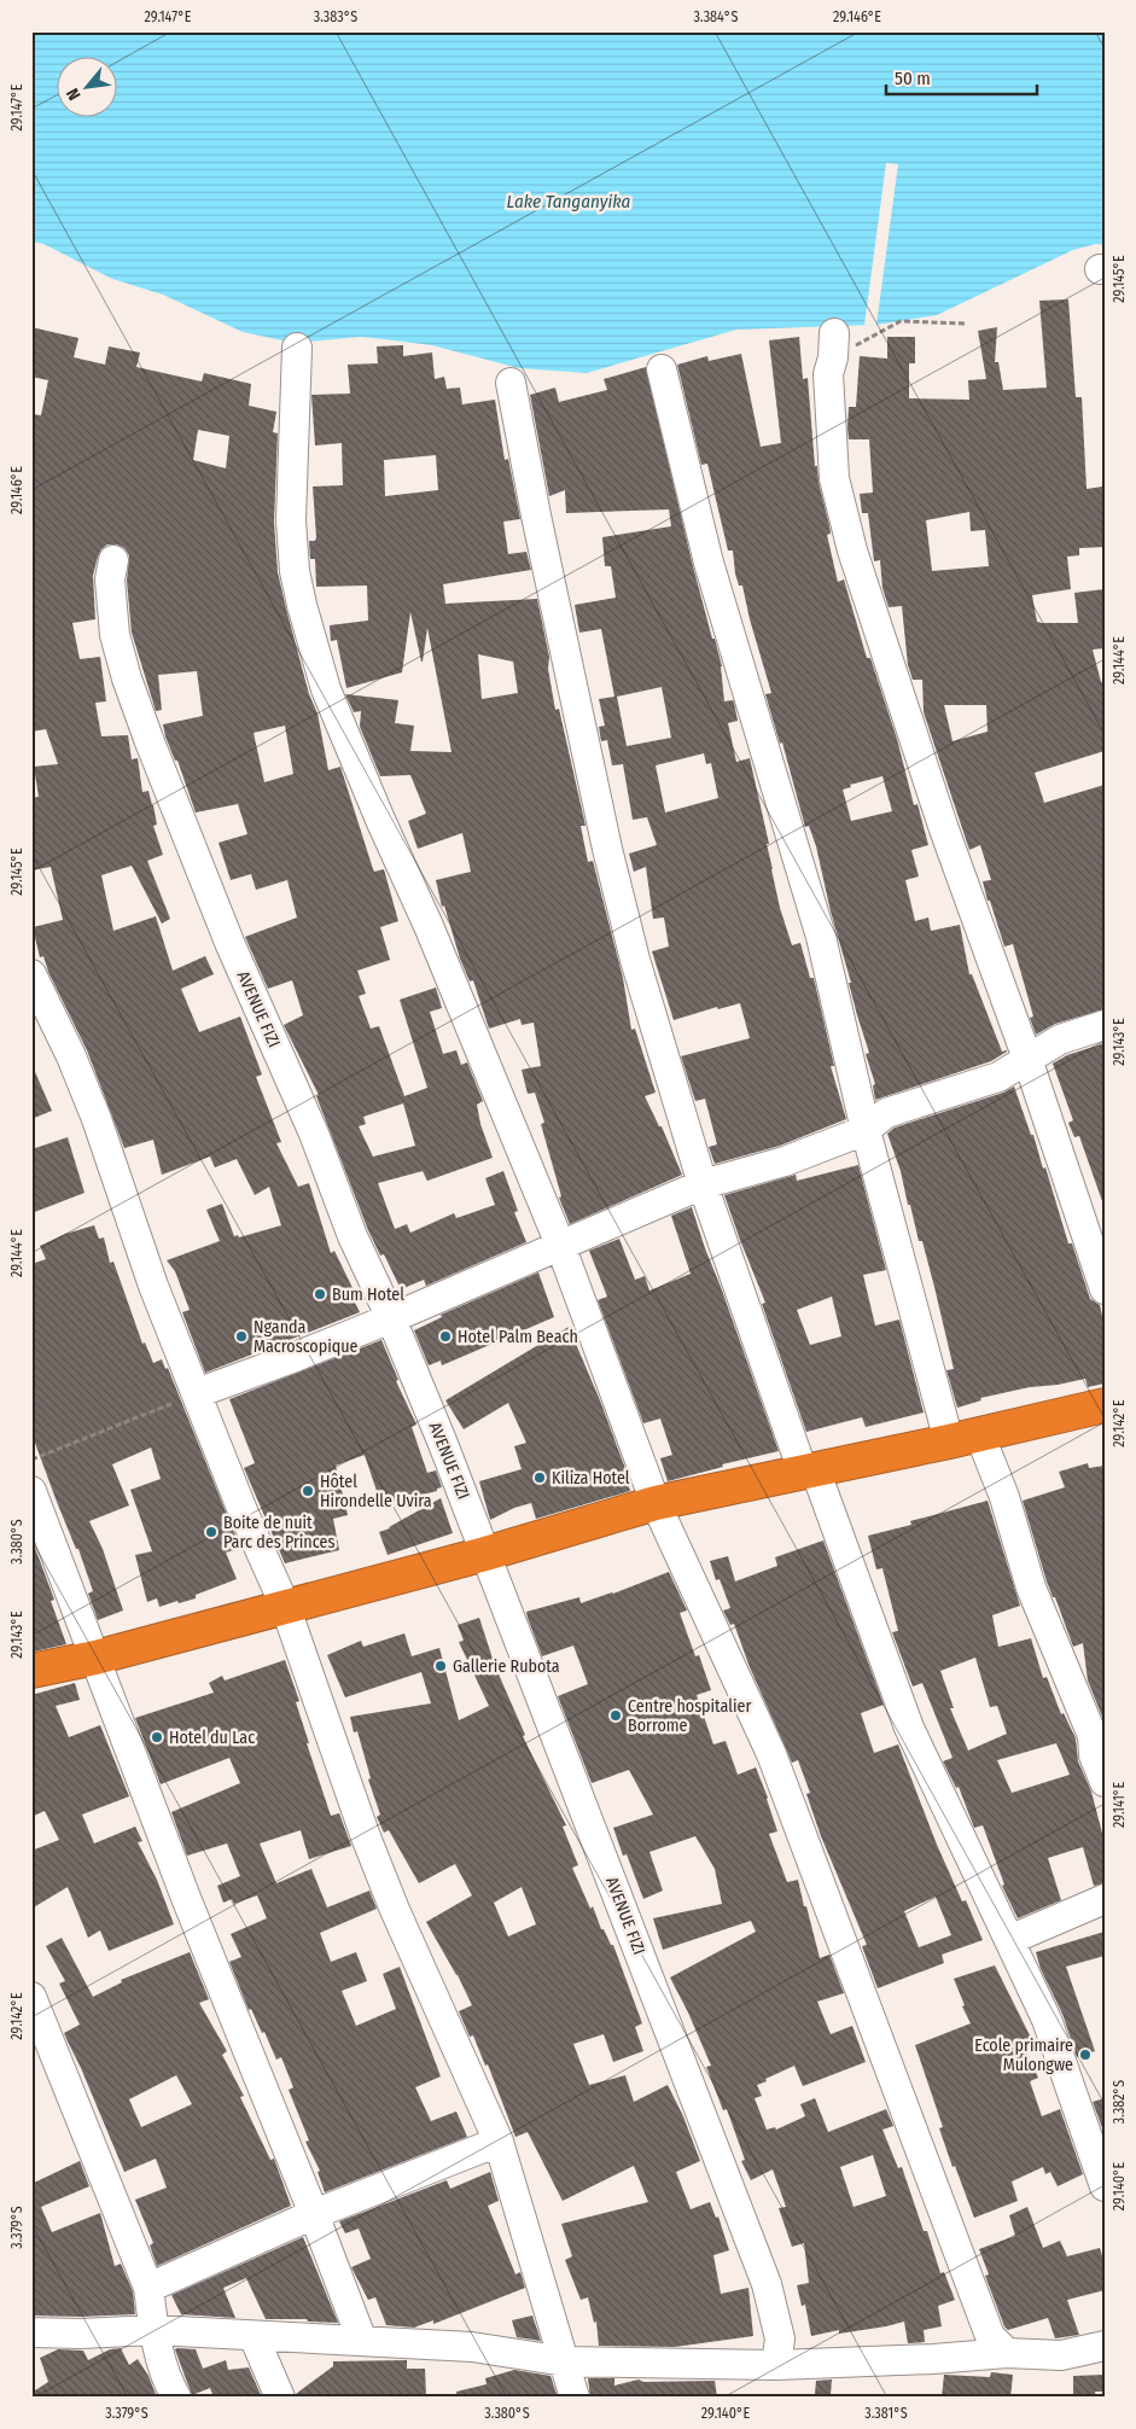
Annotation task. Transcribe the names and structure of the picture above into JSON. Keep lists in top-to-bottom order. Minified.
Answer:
{"streets":{"street":["AVENUE FIZI"]},"water":["Lake Tanganyika"],"places":["Bum Hotel","Nganda Macroscopique","Hotel Palm Beach","Kiliza Hotel","Hôtel Hirondelle Uvira","Boite de nuit Parc des Princes","Gallerie Rubota","Centre hospitalier Borrome","Hotel du Lac","Ecole primaire Mulongwe"],"scale_bar":"50 m","north":"bottom left","coordinates":["29.147°E","3.383°S","3.384°S","29.146°E","29.145°E","29.144°E","29.143°E","29.142°E","3.380°S","29.141°E","3.382°S","29.140°E","3.379°S","3.381°S"]}
